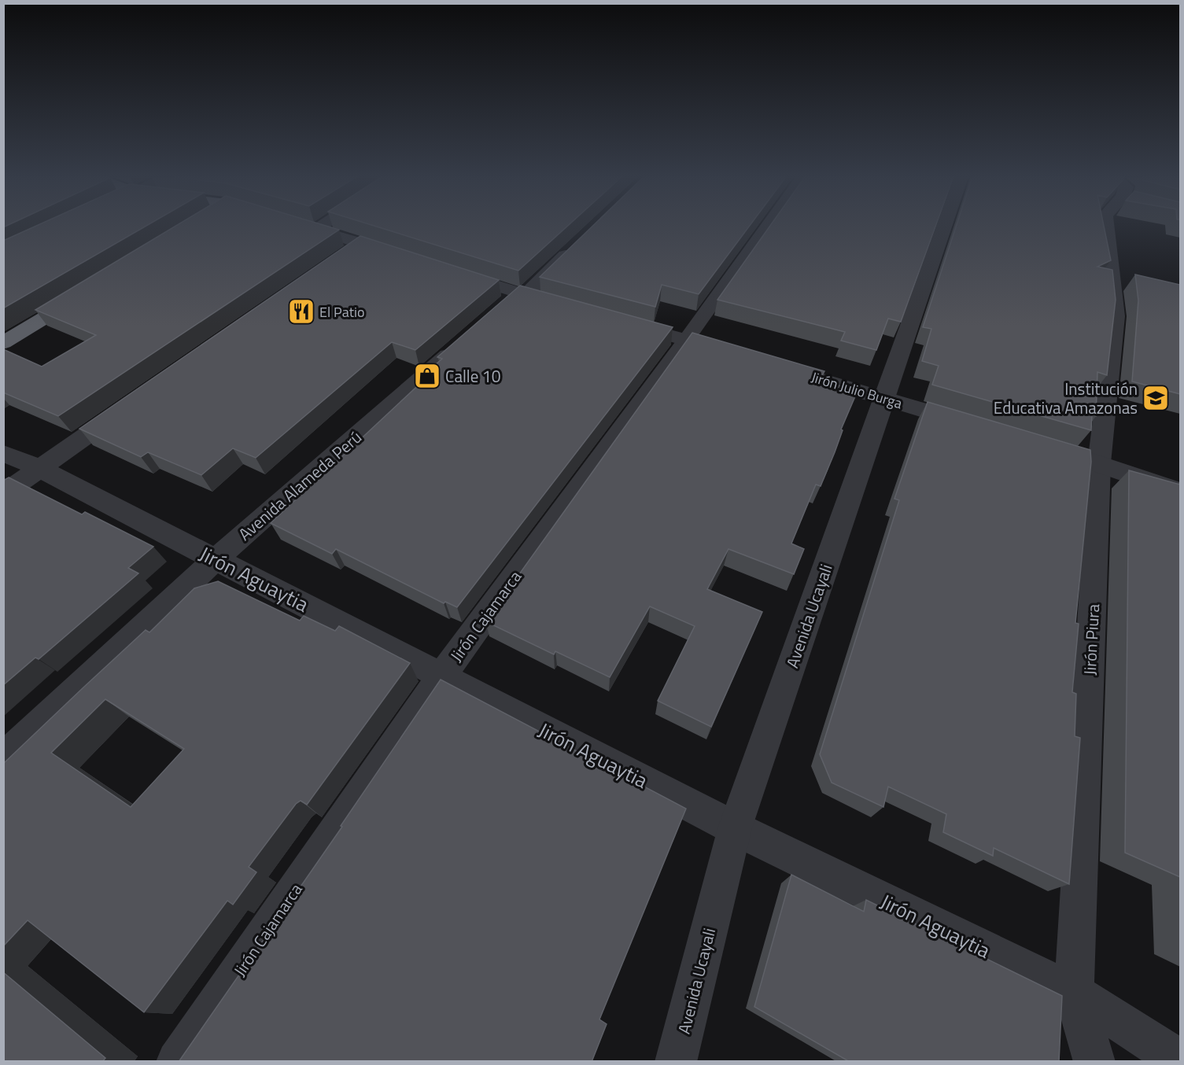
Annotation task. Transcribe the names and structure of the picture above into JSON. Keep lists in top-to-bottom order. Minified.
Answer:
{"streets":{"street":["Jirón Julio Burga","Avenida Alameda Perú","Jirón Aguaytia","Jirón Cajamarca","Avenida Ucayali","Jirón Piura"]},"crossings":[["Jirón Julio Burga","Avenida Ucayali"],["Avenida Alameda Perú","Jirón Aguaytia"],["Jirón Aguaytia","Jirón Cajamarca"],["Jirón Aguaytia","Avenida Ucayali"],["Jirón Aguaytia","Jirón Piura"]],"places":{"restaurant":["El Patio"],"shop":["Calle 10"],"school or university":["Institución Educativa Amazonas"]}}
